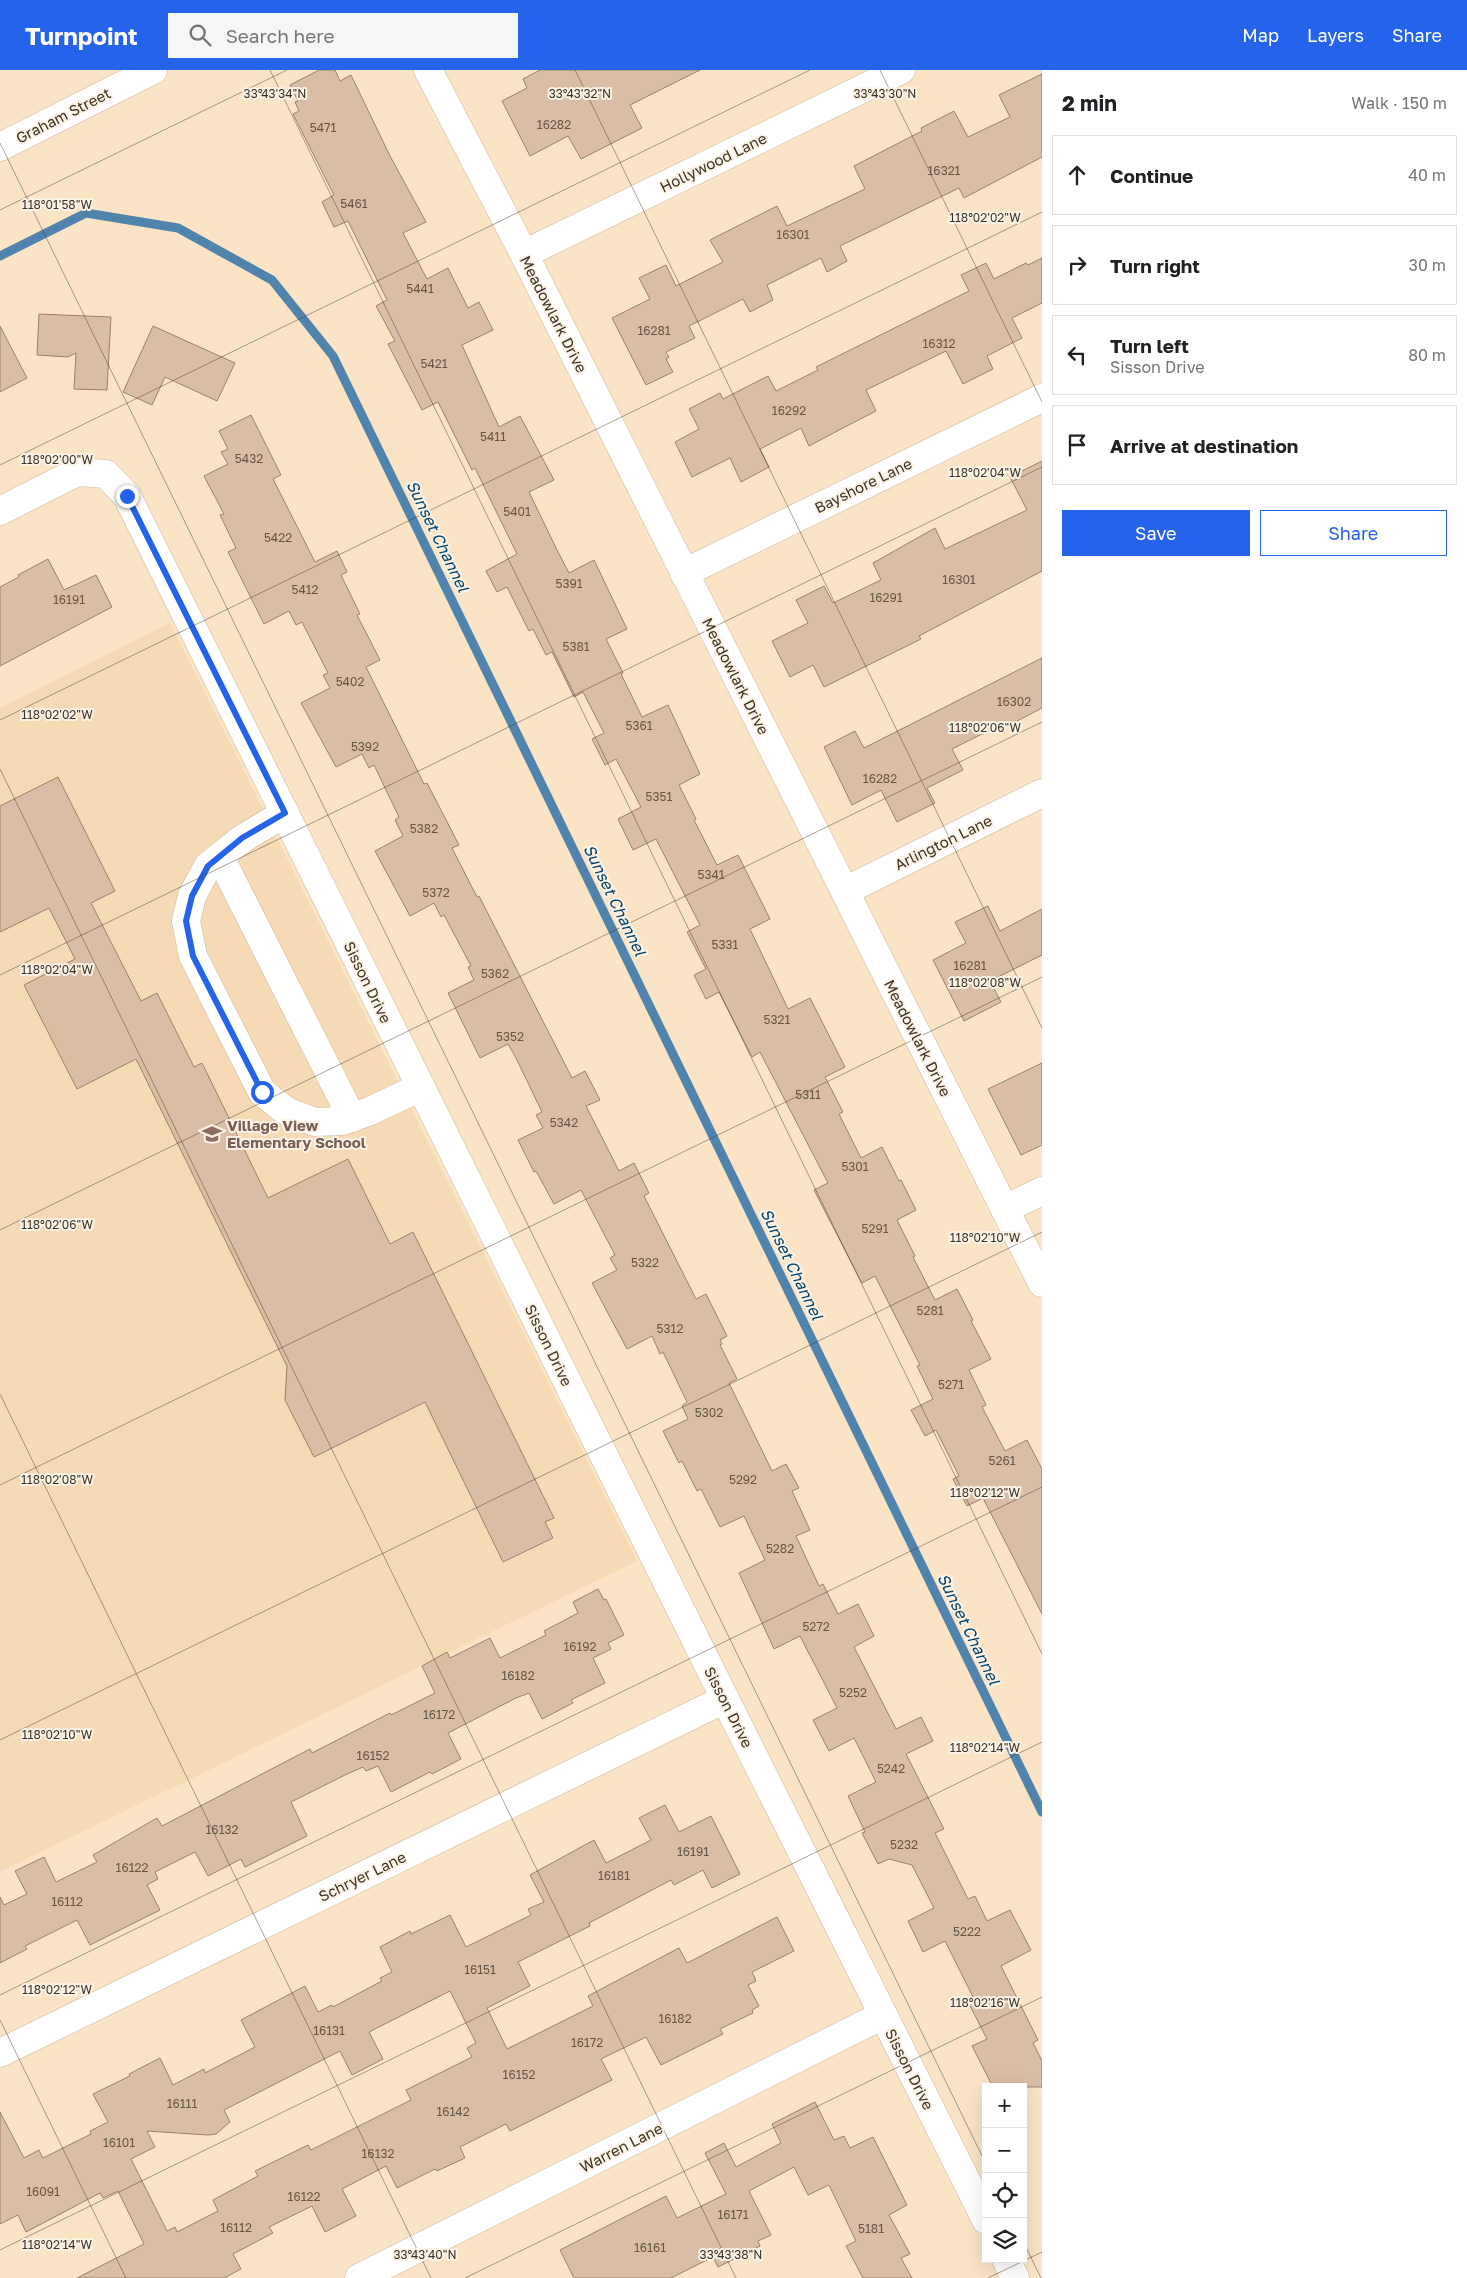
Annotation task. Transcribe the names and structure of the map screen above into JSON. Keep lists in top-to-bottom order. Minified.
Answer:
{"streets":{"street":["Graham Street","Hollywood Lane","Meadowlark Drive","Bayshore Lane","Arlington Lane","Sisson Drive","Schryer Lane","Warren Lane"]},"crossings":[["Hollywood Lane","Meadowlark Drive"],["Meadowlark Drive","Bayshore Lane"],["Meadowlark Drive","Arlington Lane"],["Sisson Drive","Schryer Lane"],["Sisson Drive","Warren Lane"]],"water":["Sunset Channel"],"places":{"school or university":["Village View Elementary School"]},"house_numbers":["16282","5471","16321","5461","16301","5441","16281","16312","5421","16292","5411","5432","5401","5422","16301","5391","5412","16291","16191","5381","5402","16302","5361","5392","16282","5351","5382","5341","5372","5331","16281","5362","5321","5352","5311","5342","5301","5291","5322","5281","5312","5271","5302","5261","5292","5282","5272","16192","16182","5252","16172","16152","5242","16132","5232","16191","16122","16181","16112","5222","16151","16182","16131","16172","16152","16111","16142","16101","16132","16091","16122","16171","16112","5181","16161"],"page":{"header":"Turnpoint","search":"Search here","nav":["Map","Layers","Share"],"heading":["2 min","Walk · 150 m"],"list":[["Continue","40 m"],["Turn right","30 m"],["Turn left","Sisson Drive","80 m"],"Arrive at destination"],"buttons":["Save","Share"],"map_buttons":["+","−"]},"coordinates":["33°43'34\"N","33°43'32\"N","33°43'30\"N","118°01'58\"W","118°02'02\"W","118°02'00\"W","118°02'04\"W","118°02'06\"W","118°02'08\"W","118°02'10\"W","118°02'12\"W","118°02'14\"W","118°02'16\"W","33°43'40\"N","33°43'38\"N"]}
